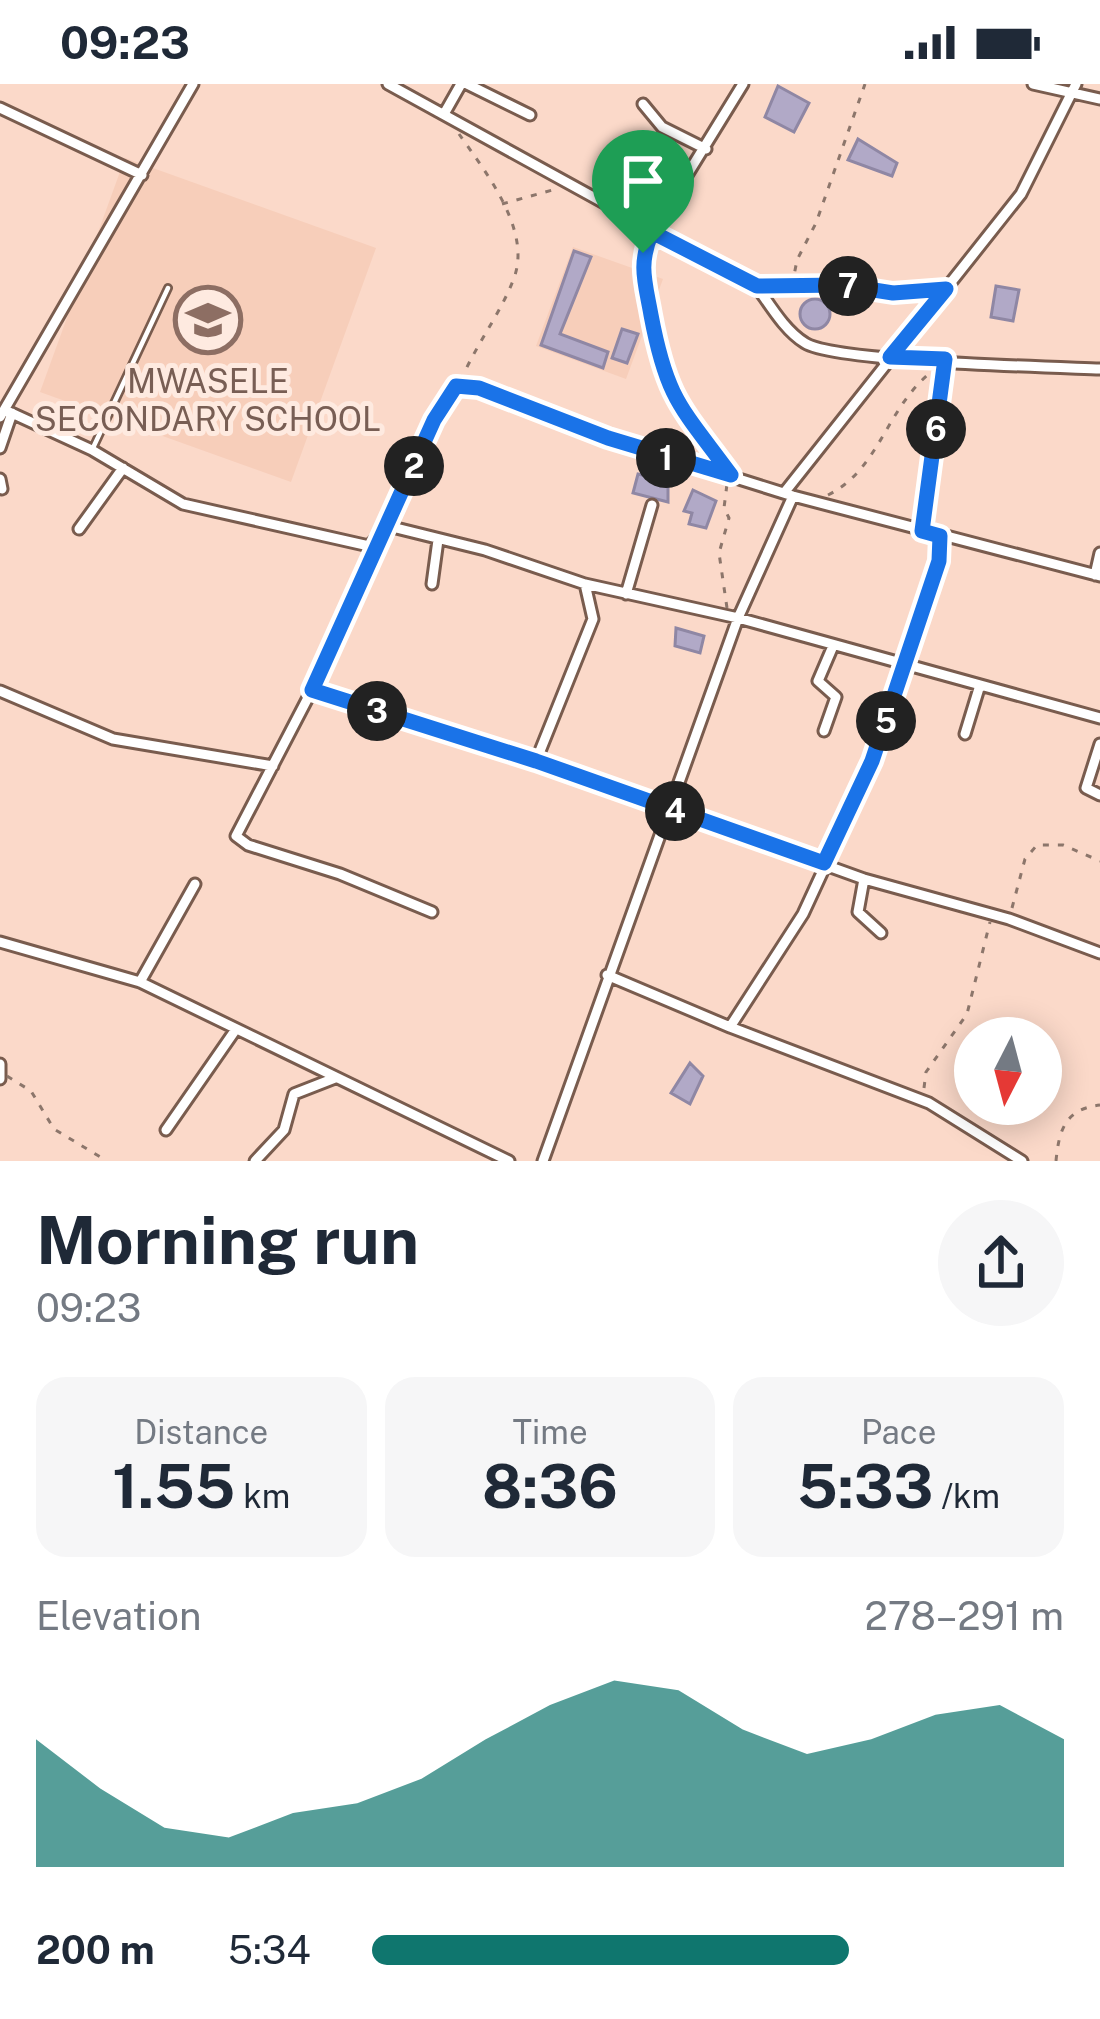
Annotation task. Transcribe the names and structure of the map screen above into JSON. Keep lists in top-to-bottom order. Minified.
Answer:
{"places":{"school or university":["MWASELE SECONDARY SCHOOL"]},"north":"bottom","page":{"status":"09:23","pins":["7","6","1","2","3","5","4"],"heading":["Morning run","09:23"],"stats":[["Distance","1.55 km"],["Time","8:36"],["Pace","5:33 /km"]],"chart":["Elevation","278–291 m"],"list":[{"name":"200 m","note":"5:34"}]}}
